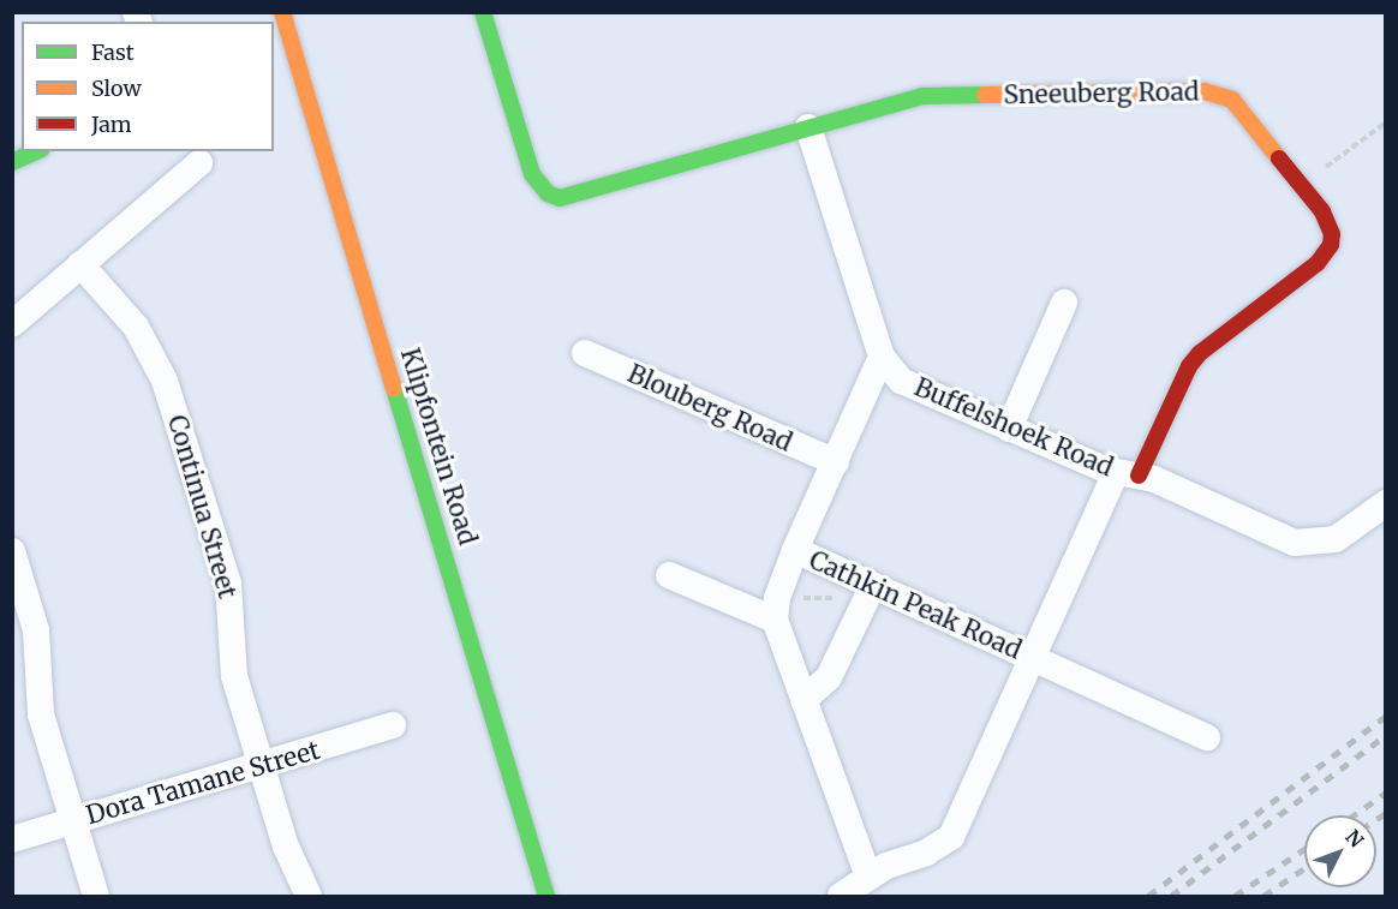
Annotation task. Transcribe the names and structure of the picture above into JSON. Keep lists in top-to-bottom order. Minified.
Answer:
{"streets":{"street":["Sneeuberg Road","Blouberg Road","Buffelshoek Road","Klipfontein Road","Continua Street","Cathkin Peak Road","Dora Tamane Street"]},"crossings":[["Sneeuberg Road","Buffelshoek Road"],["Continua Street","Dora Tamane Street"]],"legend":["Fast","Slow","Jam"],"north":"top right"}
